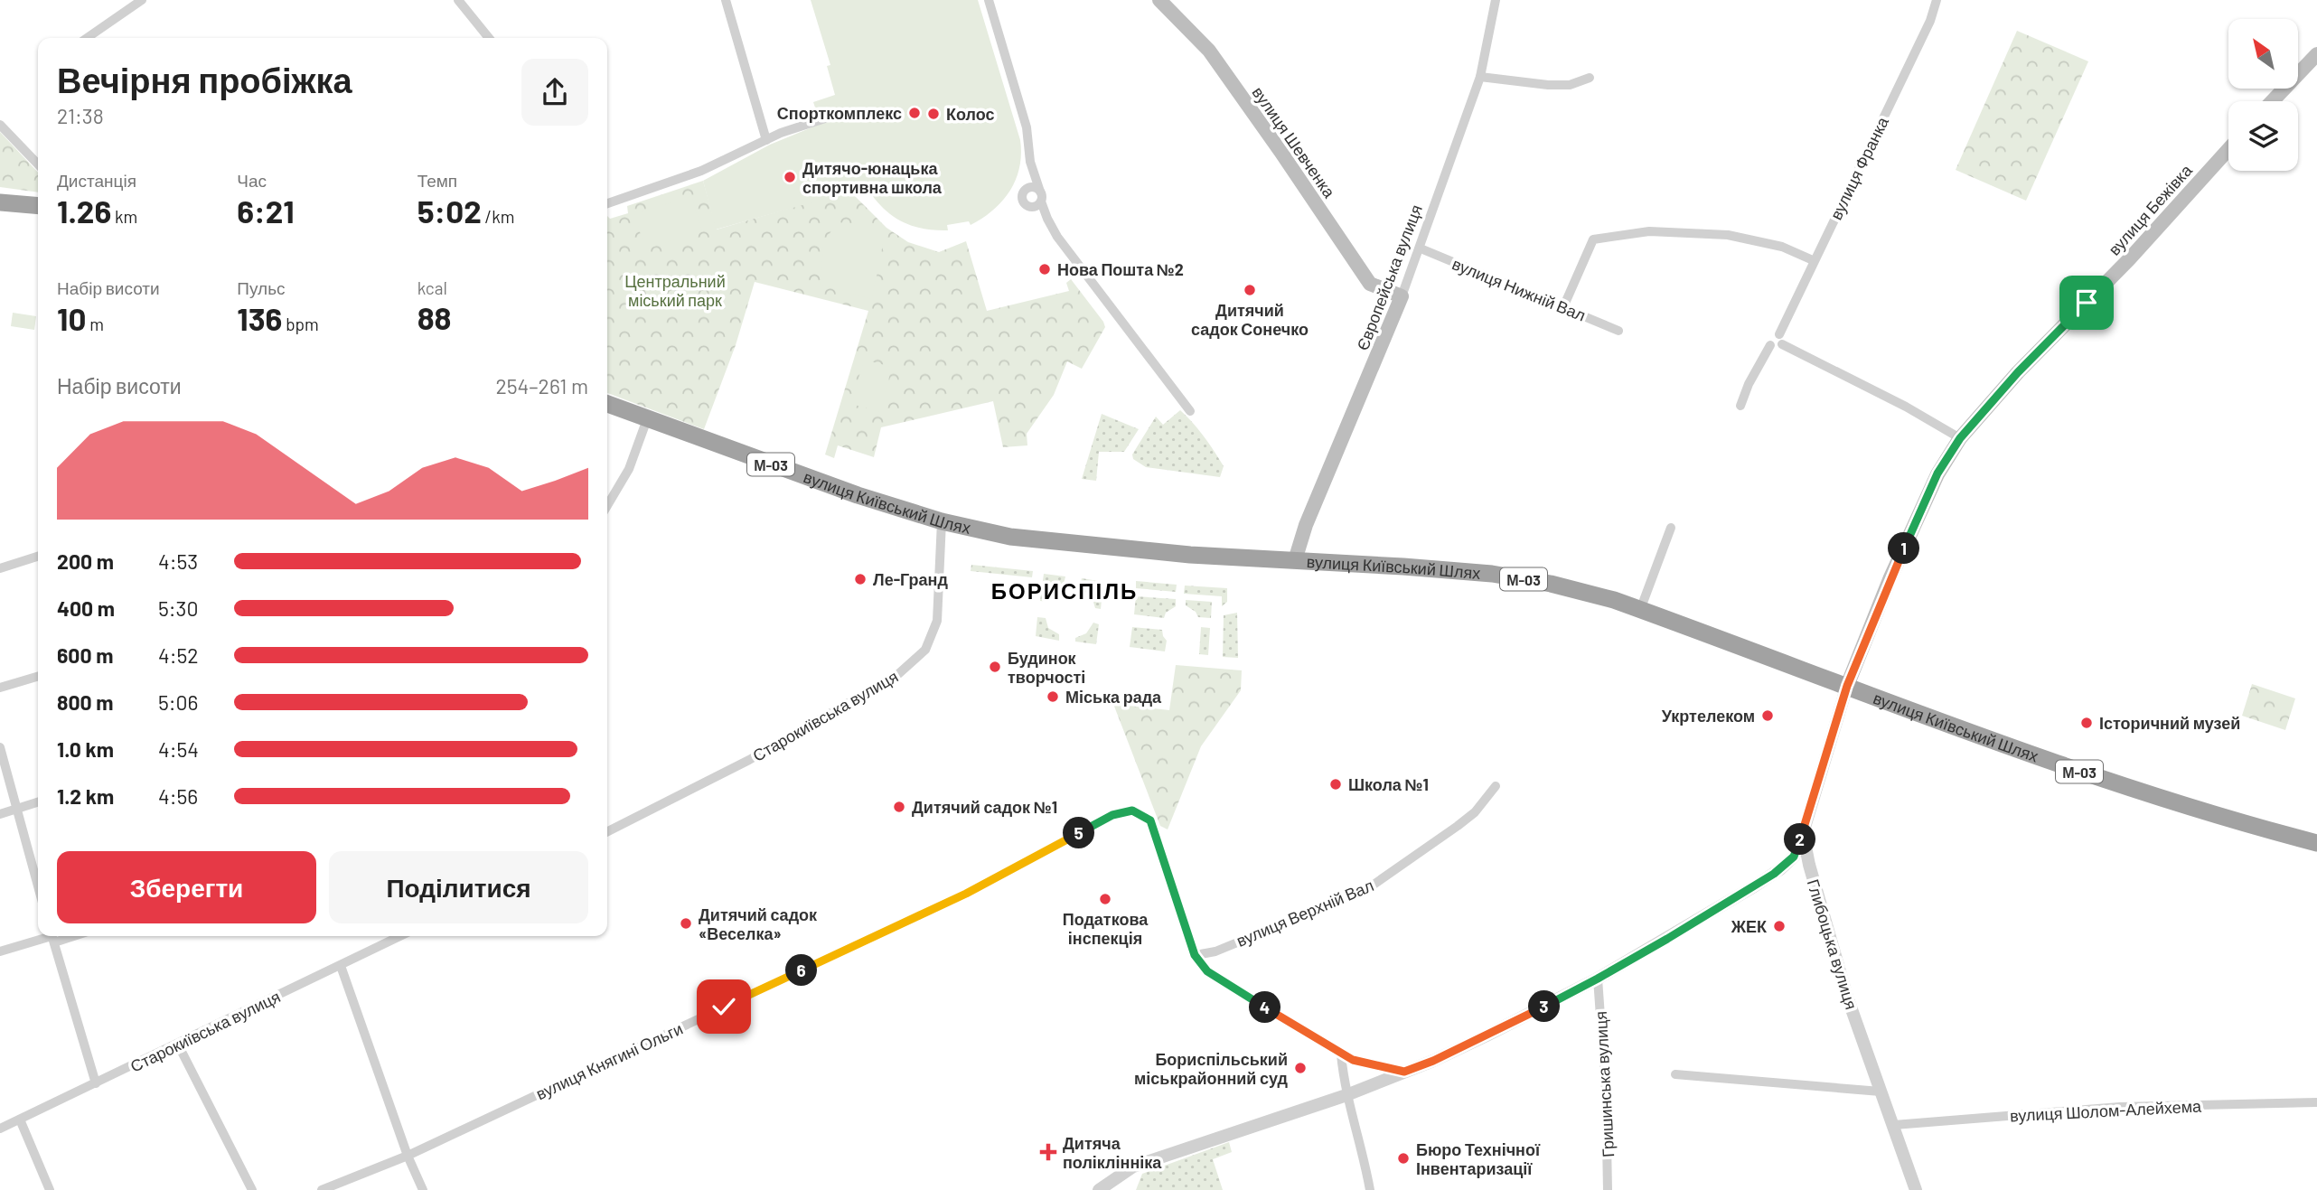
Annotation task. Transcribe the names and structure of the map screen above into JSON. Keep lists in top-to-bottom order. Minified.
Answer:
{"streets":{"highway":["М-03","вулиця Київський Шлях"],"main road":["вулиця Шевченка","вулиця Бежівка","Європейська вулиця"],"street":["вулиця Франка","вулиця Нижній Вал","Старокиївська вулиця","вулиця Верхній Вал","Глибоцька вулиця","вулиця Княгині Ольги","Гришинська вулиця","вулиця Шолом-Алейхема"]},"crossings":[["вулиця Шевченка","Європейська вулиця"],["вулиця Бежівка","вулиця Київський Шлях"],["вулиця Бежівка","Глибоцька вулиця"],["Європейська вулиця","вулиця Нижній Вал"],["Європейська вулиця","вулиця Київський Шлях"],["вулиця Київський Шлях","Старокиївська вулиця"],["вулиця Київський Шлях","Глибоцька вулиця"],["вулиця Верхній Вал","вулиця Княгині Ольги"],["Глибоцька вулиця","вулиця Шолом-Алейхема"]],"districts":["БОРИСПІЛЬ"],"parks":["Центральний міський парк"],"places":{"other":["Спорткомплекс","Колос","Дитячо-юнацька спортивна школа","Нова Пошта №2","Дитячий садок Сонечко","Ле-Гранд","Будинок творчості","Міська рада","Укртелеком","Історичний музей","Школа №1","Дитячий садок №1","Податкова інспекція","Дитячий садок «Веселка»","ЖЕК","Бориспільський міськрайонний суд","Бюро Технічної Інвентаризації"],"health":["Дитяча поліклінніка"]},"north":"top left","page":{"heading":["Вечірня пробіжка","21:38"],"stats":[["Дистанція","1.26 km"],["Час","6:21"],["Темп","5:02 /km"],["Набір висоти","10 m"],["Пульс","136 bpm"],["kcal","88"]],"chart":["Набір висоти","254–261 m"],"pins":["1","5","2","6","3","4"],"list":[{"name":"200 m","note":"4:53"},{"name":"400 m","note":"5:30"},{"name":"600 m","note":"4:52"},{"name":"800 m","note":"5:06"},{"name":"1.0 km","note":"4:54"},{"name":"1.2 km","note":"4:56"}],"buttons":["Зберегти","Поділитися"]}}
